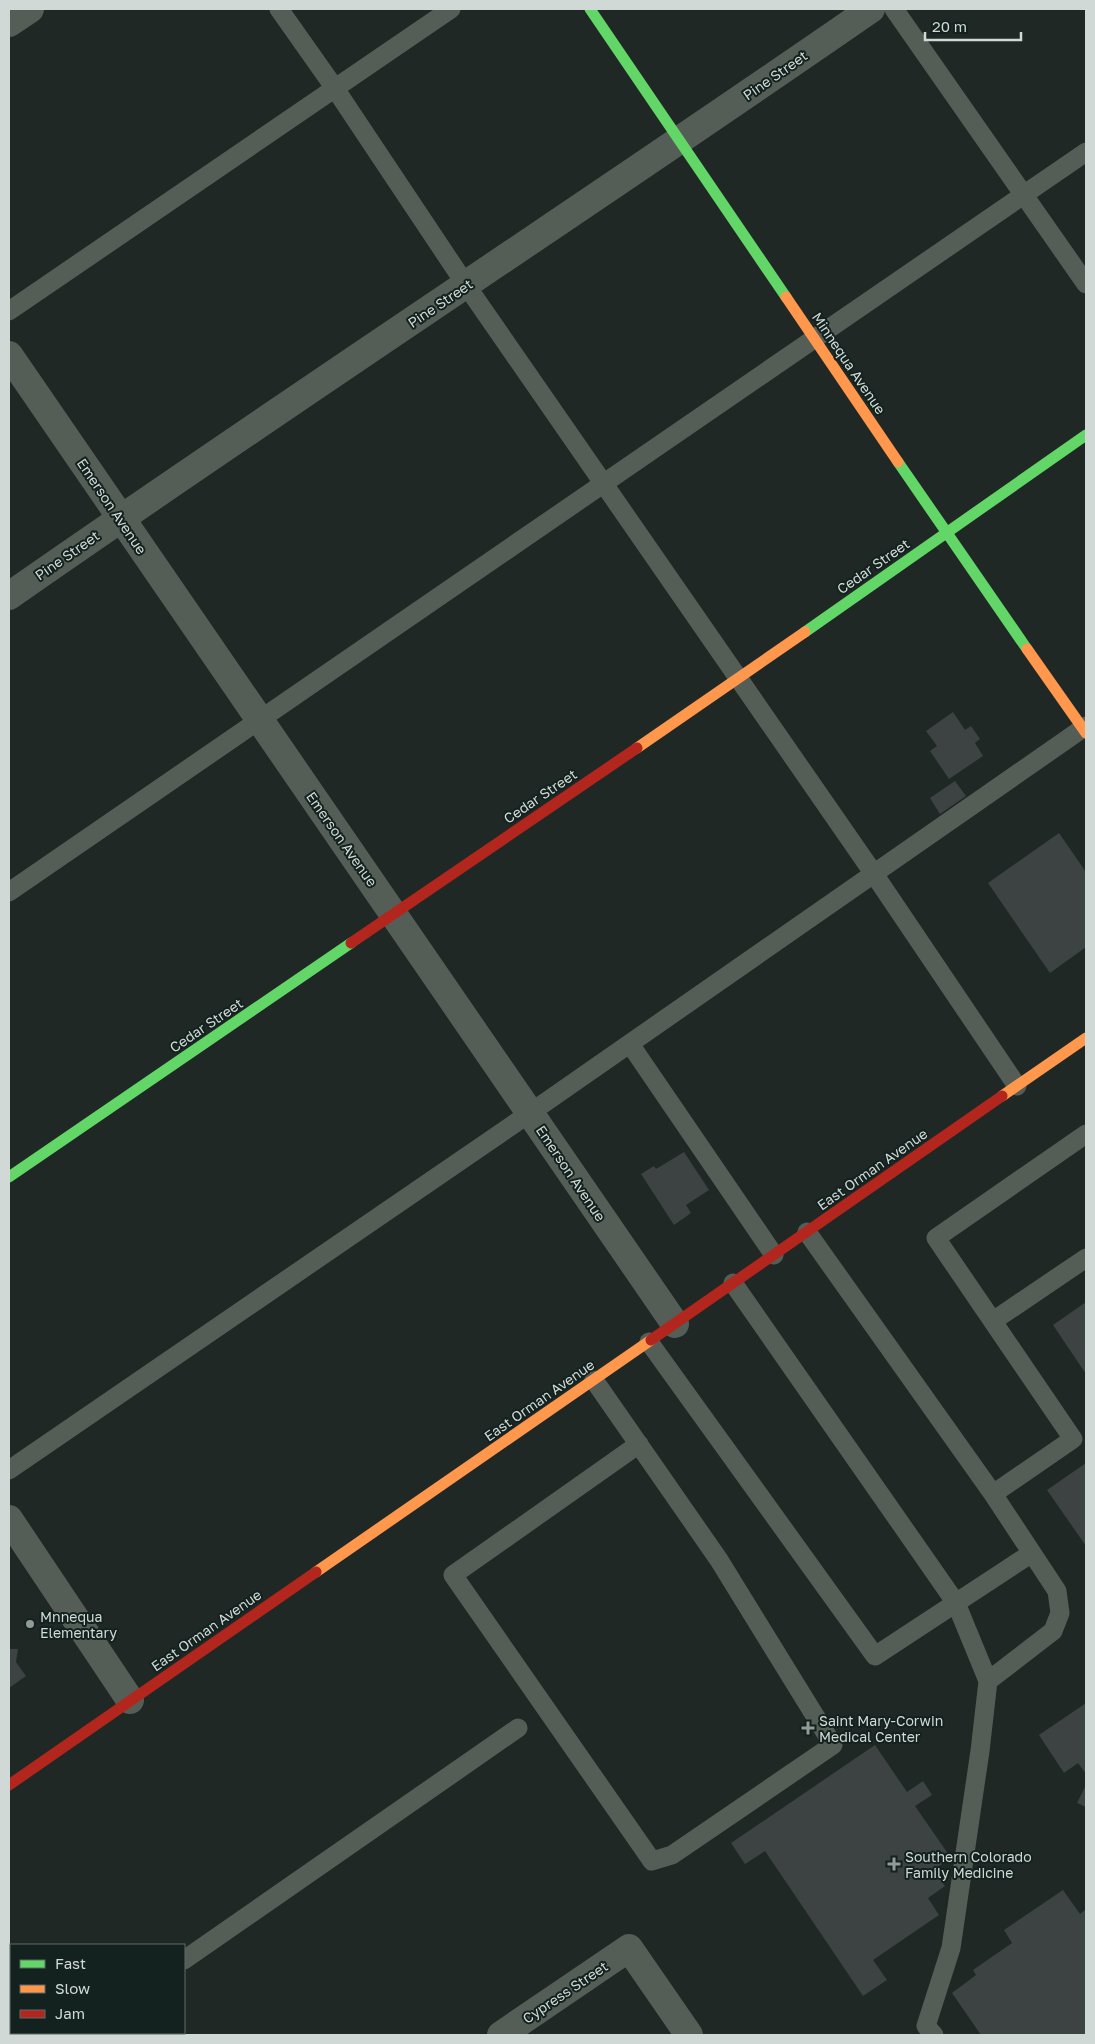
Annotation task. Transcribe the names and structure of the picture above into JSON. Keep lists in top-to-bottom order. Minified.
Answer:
{"streets":{"street":["Pine Street","Minnequa Avenue","Emerson Avenue","Cedar Street","East Orman Avenue","Cypress Street"]},"crossings":[["Pine Street","Minnequa Avenue"],["Pine Street","Emerson Avenue"],["Minnequa Avenue","Cedar Street"],["Emerson Avenue","Cedar Street"],["Emerson Avenue","East Orman Avenue"]],"places":{"other":["Mnnequa Elementary"],"health":["Saint Mary-Corwin Medical Center","Southern Colorado Family Medicine"]},"legend":["Fast","Slow","Jam"],"scale_bar":"20 m"}
